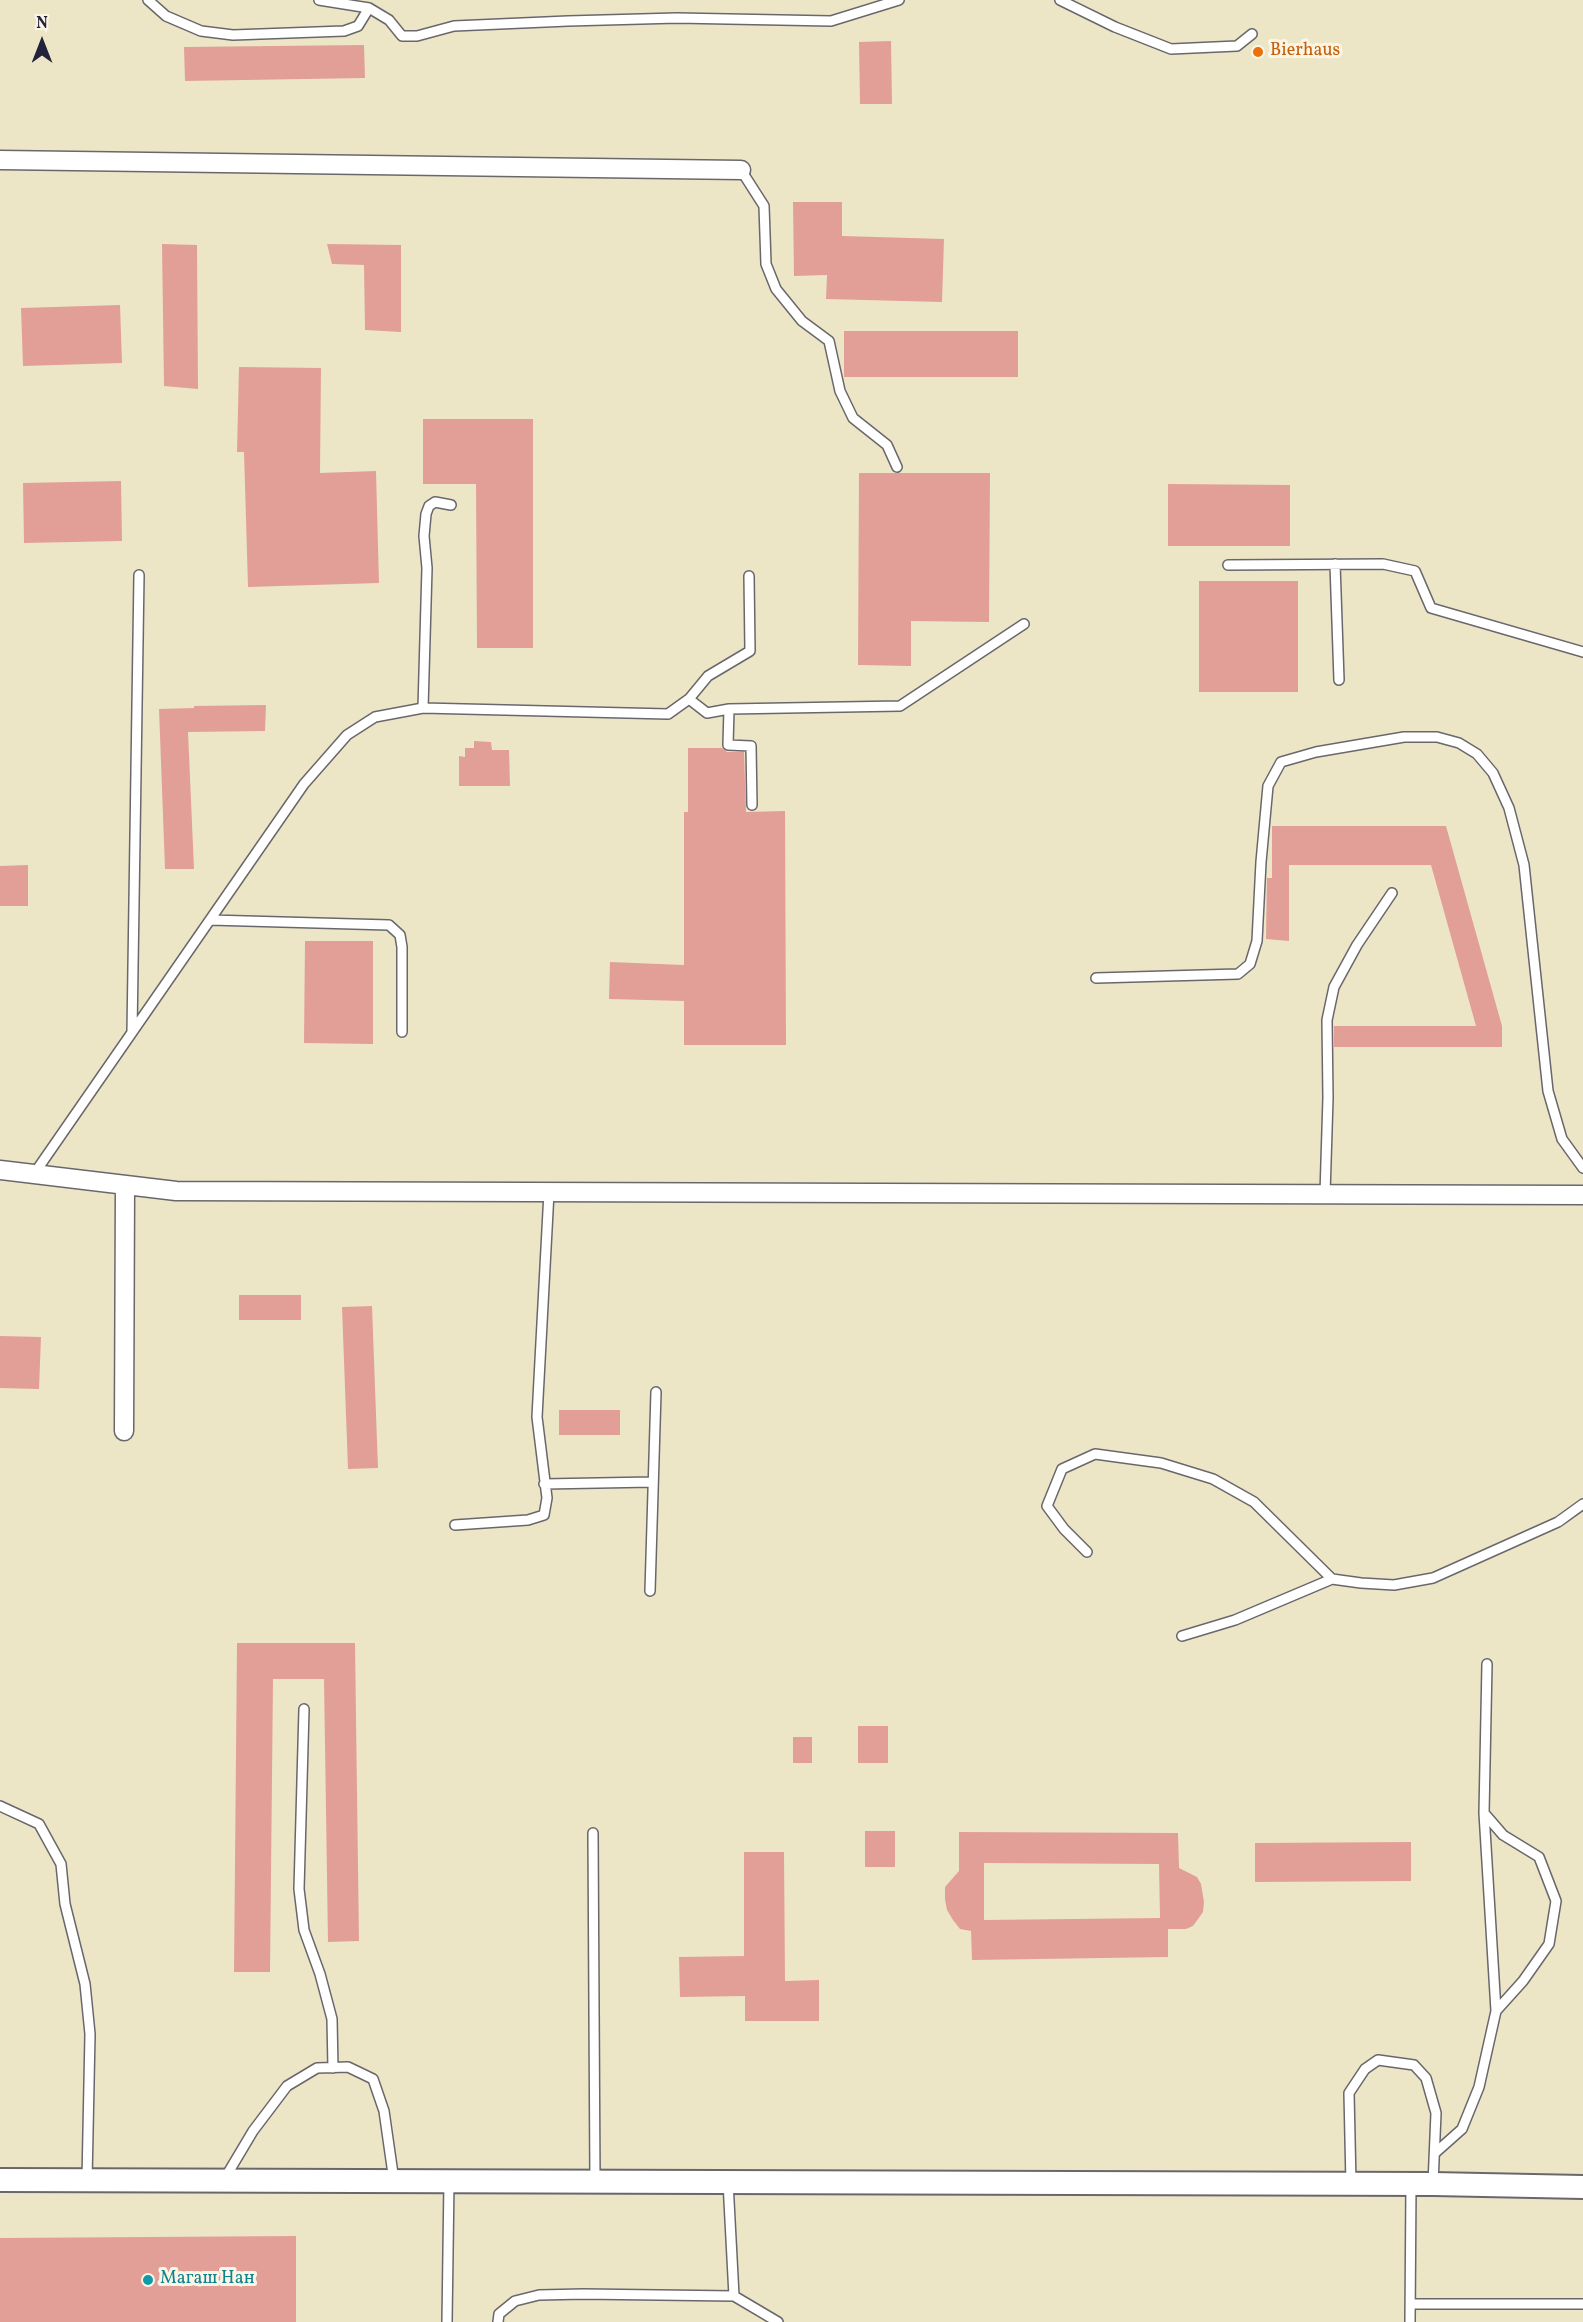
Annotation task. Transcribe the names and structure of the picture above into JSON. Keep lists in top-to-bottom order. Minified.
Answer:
{"places":["Bierhaus","Магаш Нан"],"north":"top"}
